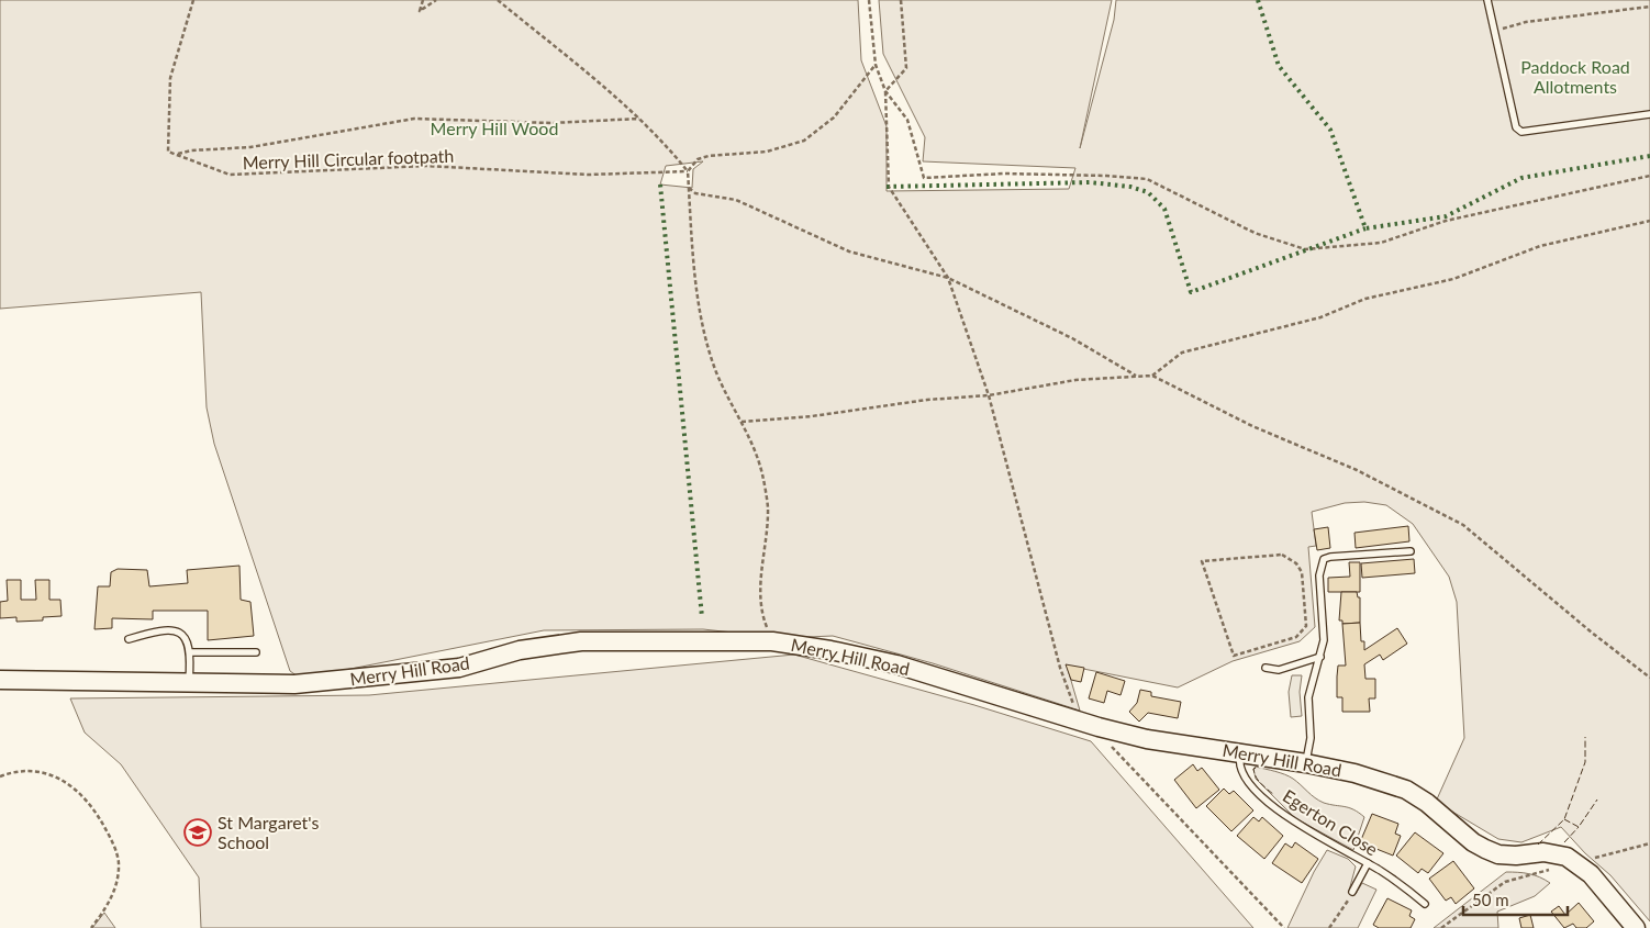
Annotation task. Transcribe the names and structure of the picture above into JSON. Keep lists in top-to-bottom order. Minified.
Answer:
{"streets":{"street":["Merry Hill Road"],"lane":["Egerton Close"],"path":["Merry Hill Circular footpath"]},"crossings":[["Merry Hill Road","Egerton Close"]],"parks":["Paddock Road Allotments","Merry Hill Wood"],"places":{"school or university":["St Margaret's School"]},"scale_bar":"50 m"}
